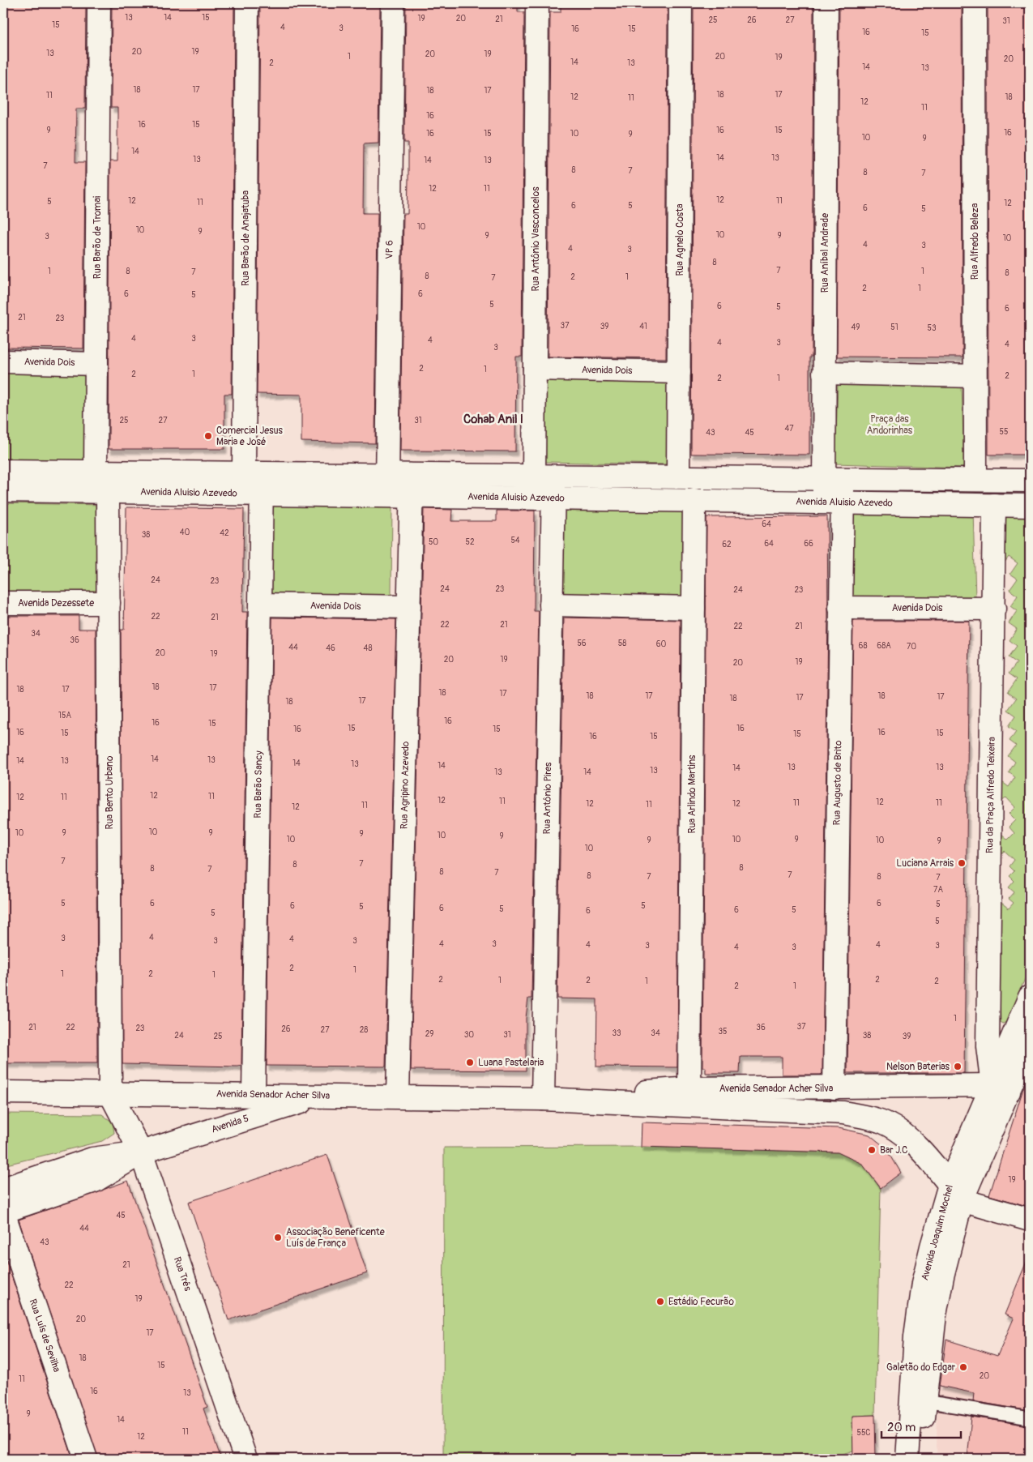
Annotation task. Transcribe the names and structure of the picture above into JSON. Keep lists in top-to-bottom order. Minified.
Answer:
{"streets":{"street":["Rua Barão de Tromai","Rua Barão de Anajatuba","Rua Antônio Vasconcelos","Rua Agnelo Costa","Rua Alfredo Beleza","VP 6","Rua Aníbal Andrade","Avenida Dois","Avenida Aluisio Azevedo","Avenida Dezessete","Rua Augusto de Brito","Rua Barão Sancy","Rua Agripino Azevedo","Rua Bento Urbano","Rua Arlindo Martins","Rua da Praça Alfredo Teixeira","Rua Antônio Pires","Avenida Senador Acher Silva","Avenida 5","Avenida Joaquim Mochel","Rua Três","Rua Luís de Sevilha"]},"crossings":[["Rua Barão de Tromai","Avenida Dois"],["Rua Barão de Tromai","Avenida Aluisio Azevedo"],["Rua Barão de Anajatuba","Avenida Aluisio Azevedo"],["Rua Barão de Anajatuba","Rua Barão Sancy"],["Rua Antônio Vasconcelos","Avenida Dois"],["Rua Antônio Vasconcelos","Avenida Aluisio Azevedo"],["Rua Antônio Vasconcelos","Rua Antônio Pires"],["Rua Agnelo Costa","Avenida Dois"],["Rua Agnelo Costa","Avenida Aluisio Azevedo"],["Rua Alfredo Beleza","Avenida Aluisio Azevedo"],["VP 6","Avenida Aluisio Azevedo"],["Rua Aníbal Andrade","Avenida Aluisio Azevedo"],["Rua Aníbal Andrade","Rua Augusto de Brito"],["Avenida Dois","Rua Augusto de Brito"],["Avenida Dois","Rua Barão Sancy"],["Avenida Dois","Rua Agripino Azevedo"],["Avenida Dois","Rua da Praça Alfredo Teixeira"],["Avenida Aluisio Azevedo","Rua Augusto de Brito"],["Avenida Aluisio Azevedo","Rua Barão Sancy"],["Avenida Aluisio Azevedo","Rua Agripino Azevedo"],["Avenida Aluisio Azevedo","Rua Bento Urbano"],["Avenida Aluisio Azevedo","Rua Arlindo Martins"],["Avenida Aluisio Azevedo","Rua da Praça Alfredo Teixeira"],["Avenida Aluisio Azevedo","Rua Antônio Pires"],["Avenida Dezessete","Rua Bento Urbano"],["Rua Augusto de Brito","Avenida Senador Acher Silva"],["Rua Barão Sancy","Avenida Senador Acher Silva"],["Rua Agripino Azevedo","Avenida Senador Acher Silva"],["Rua Bento Urbano","Avenida Senador Acher Silva"],["Rua Bento Urbano","Rua Três"],["Rua Arlindo Martins","Avenida Senador Acher Silva"],["Rua da Praça Alfredo Teixeira","Avenida Senador Acher Silva"],["Rua da Praça Alfredo Teixeira","Avenida Joaquim Mochel"],["Rua Antônio Pires","Avenida Senador Acher Silva"],["Avenida Senador Acher Silva","Avenida 5"],["Avenida Senador Acher Silva","Avenida Joaquim Mochel"],["Avenida Senador Acher Silva","Rua Três"],["Avenida 5","Rua Três"],["Avenida 5","Rua Luís de Sevilha"]],"districts":["Cohab Anil I"],"parks":["Praça das Andorinhas"],"places":["Comercial Jesus Maria e José","Luciana Arrais","Luana Pastelaria","Nelson Baterias","Bar J.C","Associação Beneficente Luís de França","Estádio Fecurão","Galetão do Edgar"],"house_numbers":["13","14","15","19","20","21","25","26","27","31","15","4","3","16","15","16","15","20","19","13","20","19","1","20","19","20","14","2","13","14","13","18","17","18","17","18","17","11","12","18","11","12","11","16","16","15","9","16","15","16","16","15","10","9","10","9","14","14","13","13","14","13","7","8","7","8","7","12","11","12","12","11","5","11","12","6","5","6","5","10","10","9","10","9","9","3","10","4","3","4","3","8","7","1","8","1","7","8","8","2","1","7","2","1","6","6","5","5","6","5","6","21","23","37","39","41","49","51","53","4","3","4","4","3","4","3","2","1","2","1","2","2","1","25","27","31","47","55","43","45","64","40","42","38","54","50","52","64","66","62","24","23","24","23","24","23","22","21","22","21","22","21","34","36","56","58","60","68","68A","70","44","46","48","20","19","20","19","19","20","18","17","18","17","18","17","18","17","18","17","17","18","17","18","15A","16","16","15","15","16","16","15","16","16","15","15","15","16","15","14","13","14","13","14","13","14","13","13","14","13","13","14","12","11","12","11","12","11","12","11","11","12","12","11","11","12","10","10","9","9","9","10","9","10","10","9","9","10","9","10","7","7","8","8","8","7","8","7","7","8","7","8","7","7A","5","6","6","5","6","5","5","6","5","6","5","6","5","5","4","3","4","3","3","4","3","4","4","3","3","4","3","2","1","1","2","1","2","2","1","2","1","2","2","1","1","37","21","22","36","23","26","27","28","35","33","34","29","30","31","24","38","25","39","19","45","44","43","21","22","19","20","17","18","15","20","11","16","13","9","14","11","55C","12"],"scale_bar":"20 m"}
